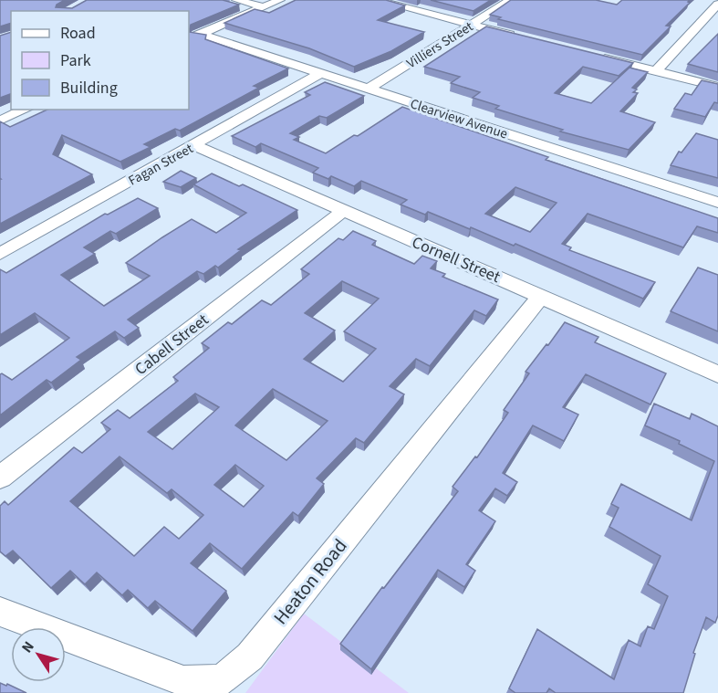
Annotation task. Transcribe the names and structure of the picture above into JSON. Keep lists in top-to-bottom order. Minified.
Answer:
{"streets":{"street":["Villiers Street","Clearview Avenue","Fagan Street","Cornell Street","Cabell Street","Heaton Road"]},"crossings":[["Villiers Street","Clearview Avenue"],["Clearview Avenue","Fagan Street"],["Fagan Street","Cornell Street"],["Cornell Street","Cabell Street"],["Cornell Street","Heaton Road"]],"legend":["Road","Park","Building"],"north":"top left"}
